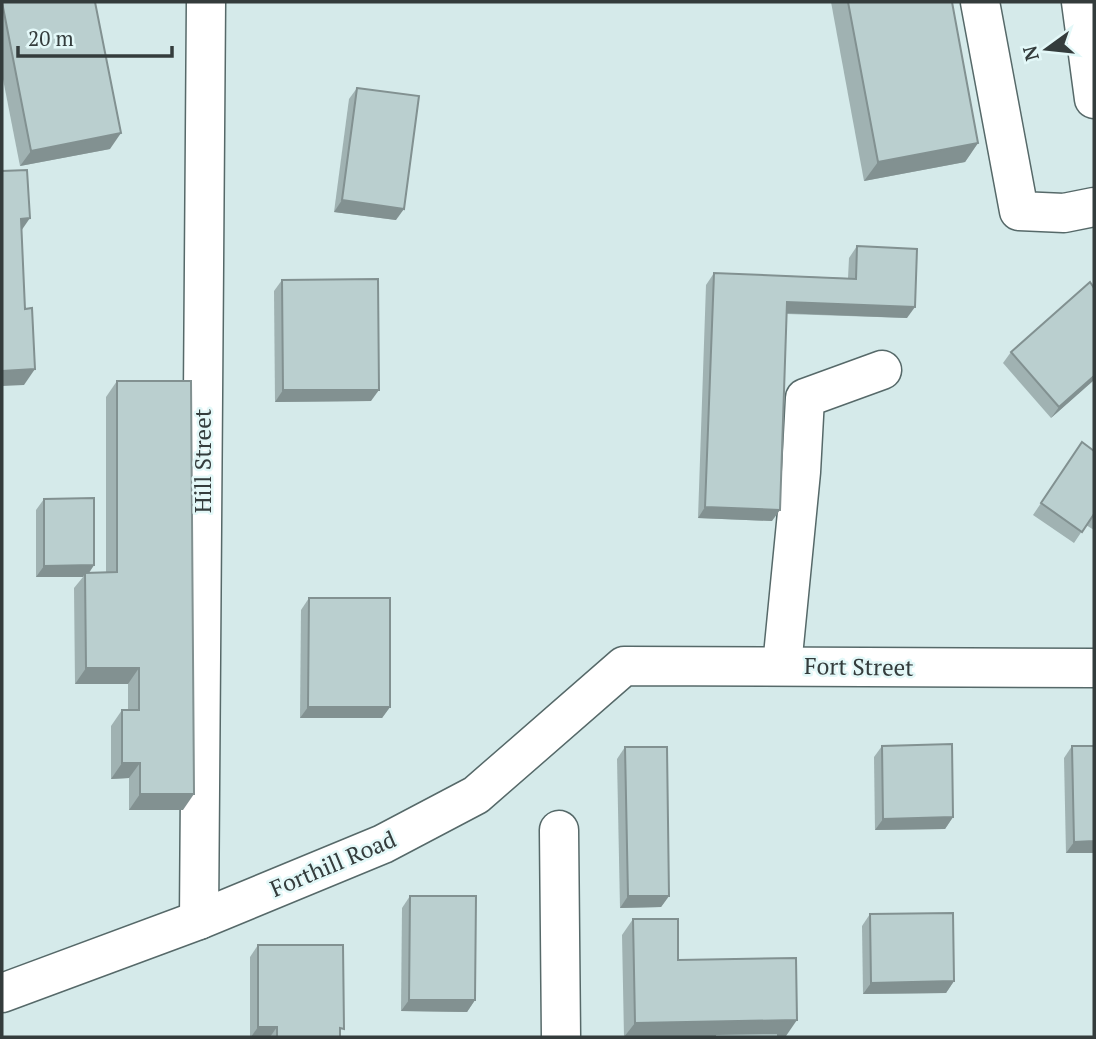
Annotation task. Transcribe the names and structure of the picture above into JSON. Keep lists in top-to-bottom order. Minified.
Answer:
{"streets":{"street":["Hill Street","Fort Street","Forthill Road"]},"crossings":[["Hill Street","Forthill Road"],["Fort Street","Forthill Road"]],"scale_bar":"20 m","north":"left"}
